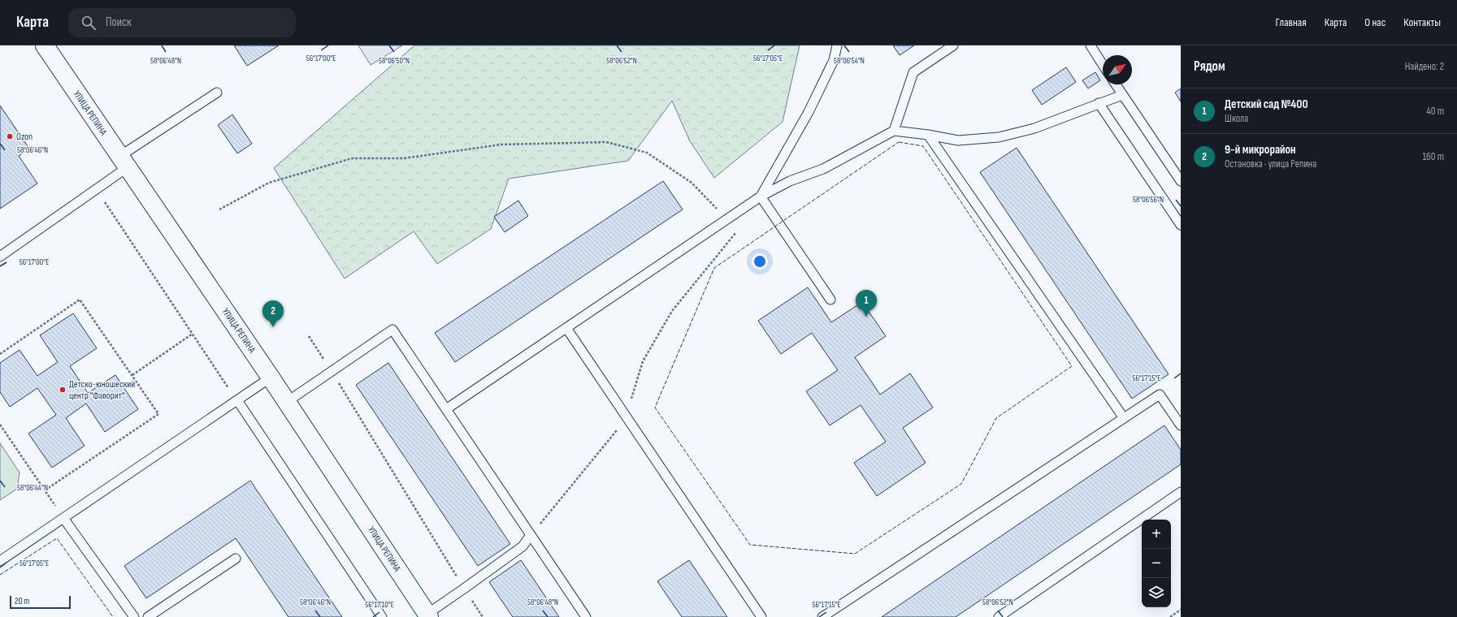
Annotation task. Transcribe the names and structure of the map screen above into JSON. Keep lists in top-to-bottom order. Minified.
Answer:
{"streets":{"street":["УЛИЦА РЕПИНА"]},"places":["Ozon","Детско-юношеский центр \"Фаворит\""],"scale_bar":"20 m","north":"top right","page":{"header":"Карта","search":"Поиск","nav":["Главная","Карта","О нас","Контакты"],"heading":["Рядом","Найдено: 2"],"list":[{"mark":"1","name":"Детский сад №400","note":"Школа","value":"40 m"},{"mark":"2","name":"9-й микрорайон","note":"Остановка · улица Репина","value":"160 m"}],"pins":["1","2"],"map_buttons":["+","−"],"scale":"20 m"},"coordinates":["56°17'00\"E","56°17'05\"E","58°06'54\"N","58°06'48\"N","58°06'50\"N","58°06'52\"N","58°06'46\"N","58°06'56\"N","56°17'15\"E","58°06'44\"N","56°17'10\"E"]}
